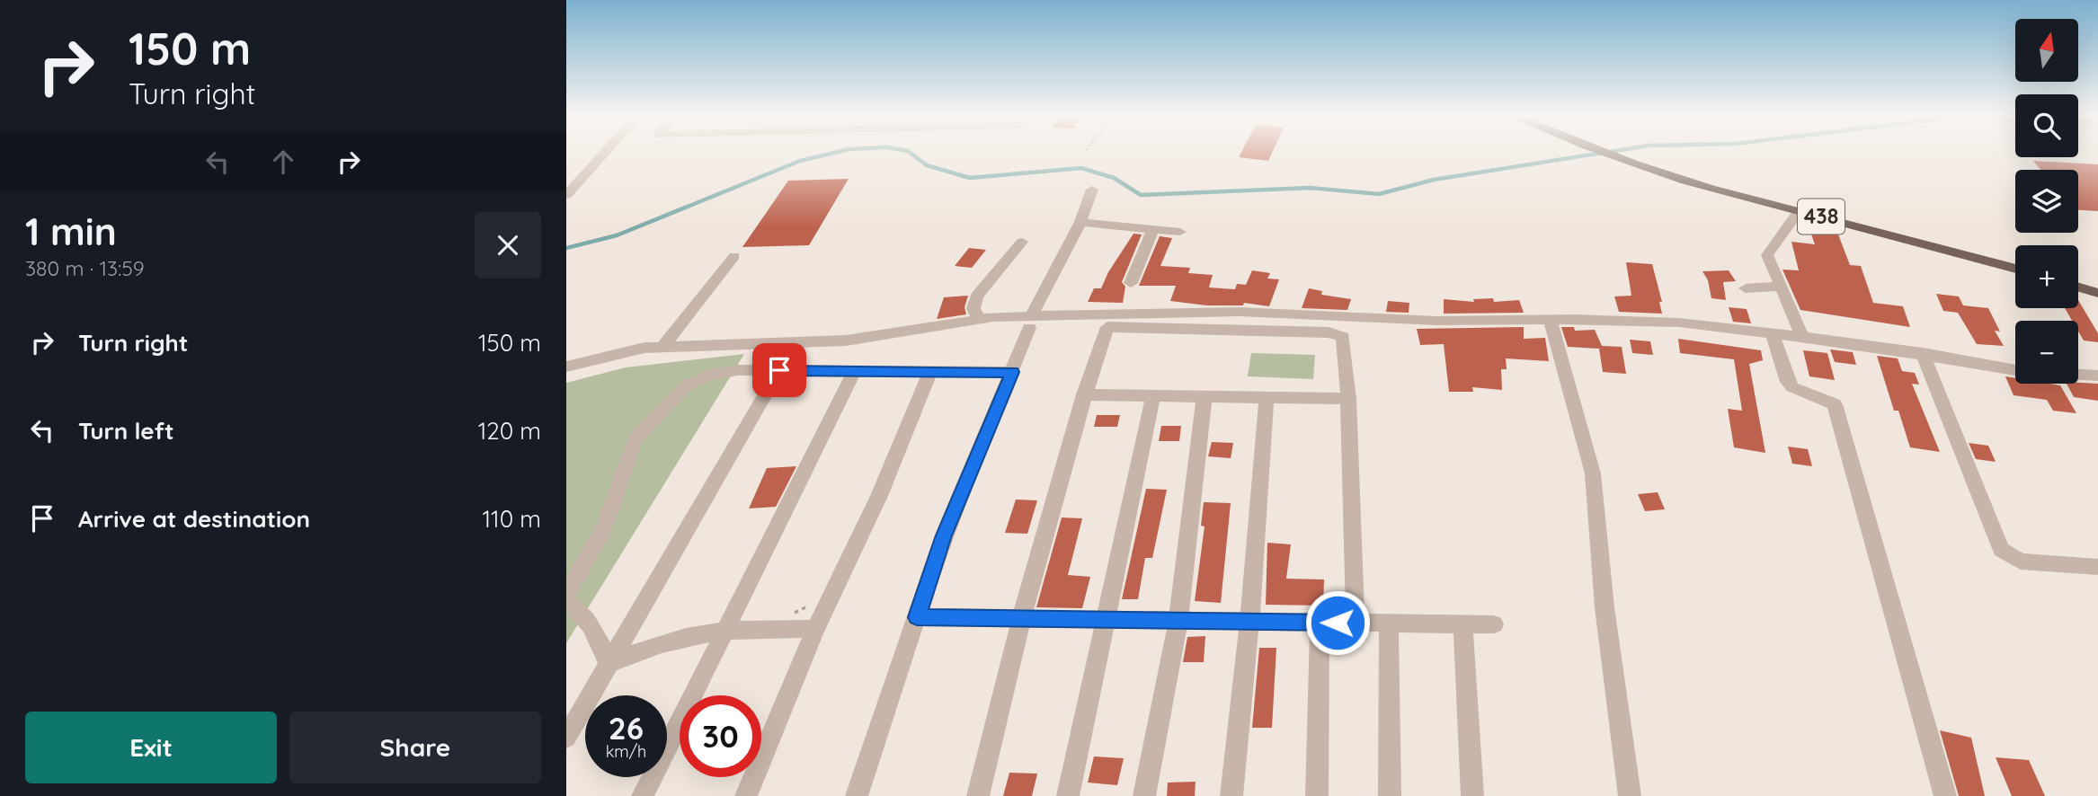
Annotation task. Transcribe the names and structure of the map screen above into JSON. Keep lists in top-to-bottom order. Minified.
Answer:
{"streets":{"main road":["438"]},"north":"top","page":{"turn":["150 m","Turn right"],"map_buttons":["+","−"],"heading":["1 min","380 m · 13:59"],"list":[{"name":"Turn right","value":"150 m"},{"name":"Turn left","value":"120 m"},{"name":"Arrive at destination","value":"110 m"}],"speed":"26 km/h","limit":"30","buttons":["Exit","Share"]}}
